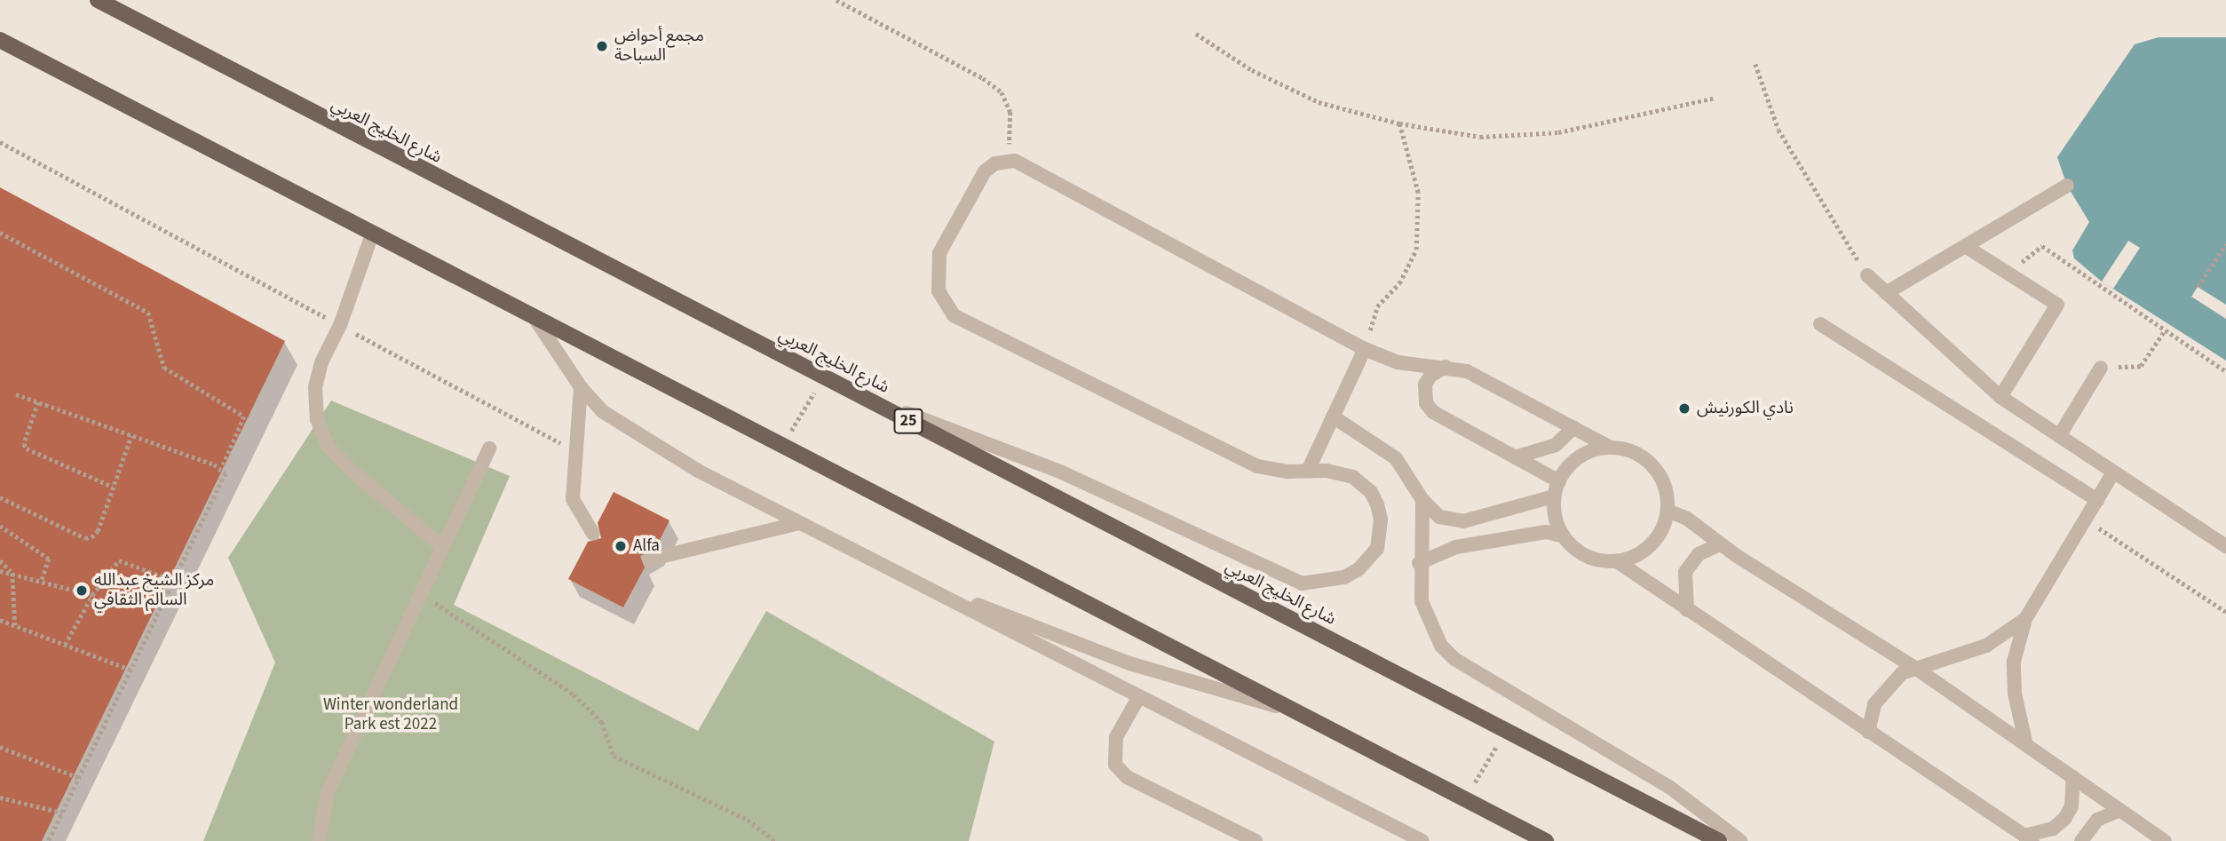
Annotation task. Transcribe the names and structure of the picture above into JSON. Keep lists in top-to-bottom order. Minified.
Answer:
{"streets":{"main road":["شارع الخليج العربي","25"]},"parks":["Winter wonderland Park est 2022"],"places":["مجمع أحواض السباحة","نادي الكورنيش","Alfa","مركز الشيخ عبدالله السالم الثقافي"]}
